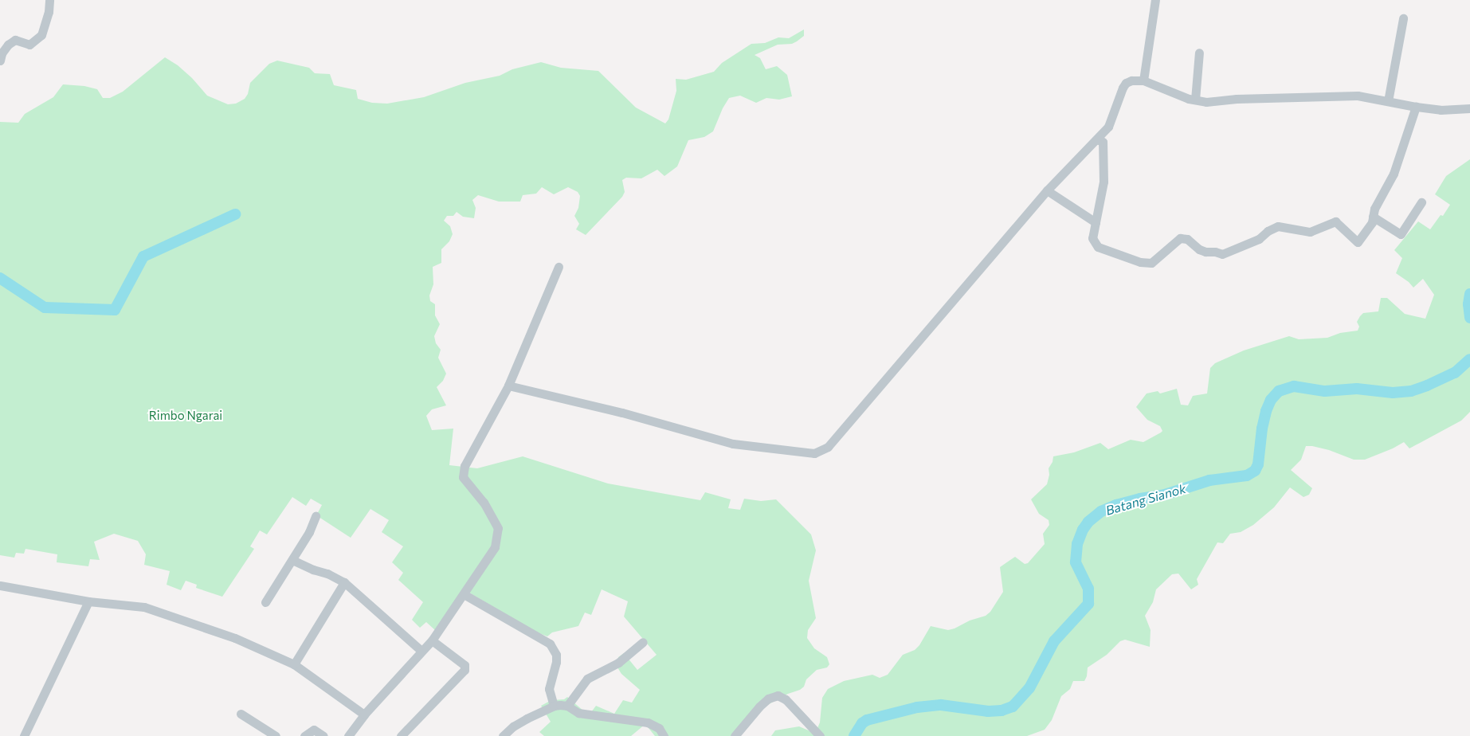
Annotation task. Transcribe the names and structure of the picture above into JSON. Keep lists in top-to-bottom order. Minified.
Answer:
{"water":["Batang Sianok"],"parks":["Rimbo Ngarai"]}
